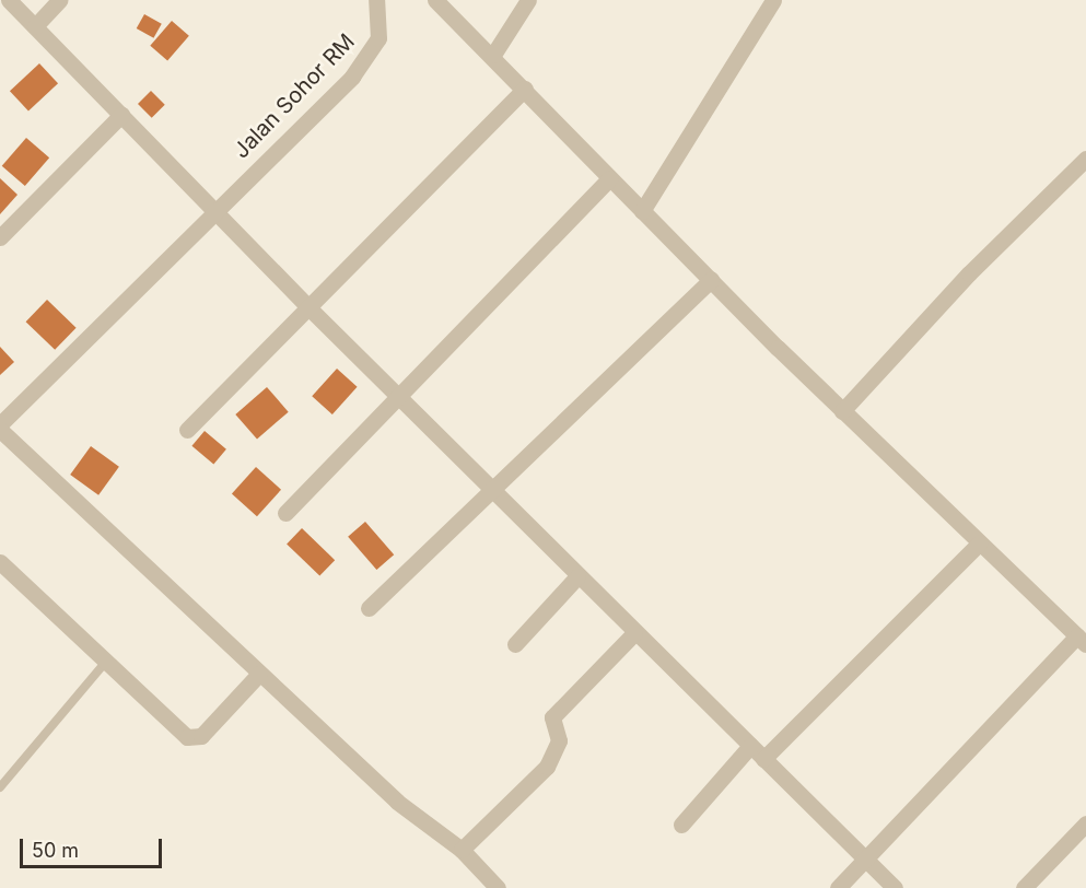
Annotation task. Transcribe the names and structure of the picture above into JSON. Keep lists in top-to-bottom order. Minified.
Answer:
{"streets":{"street":["Jalan Sohor RM"]},"scale_bar":"50 m"}
